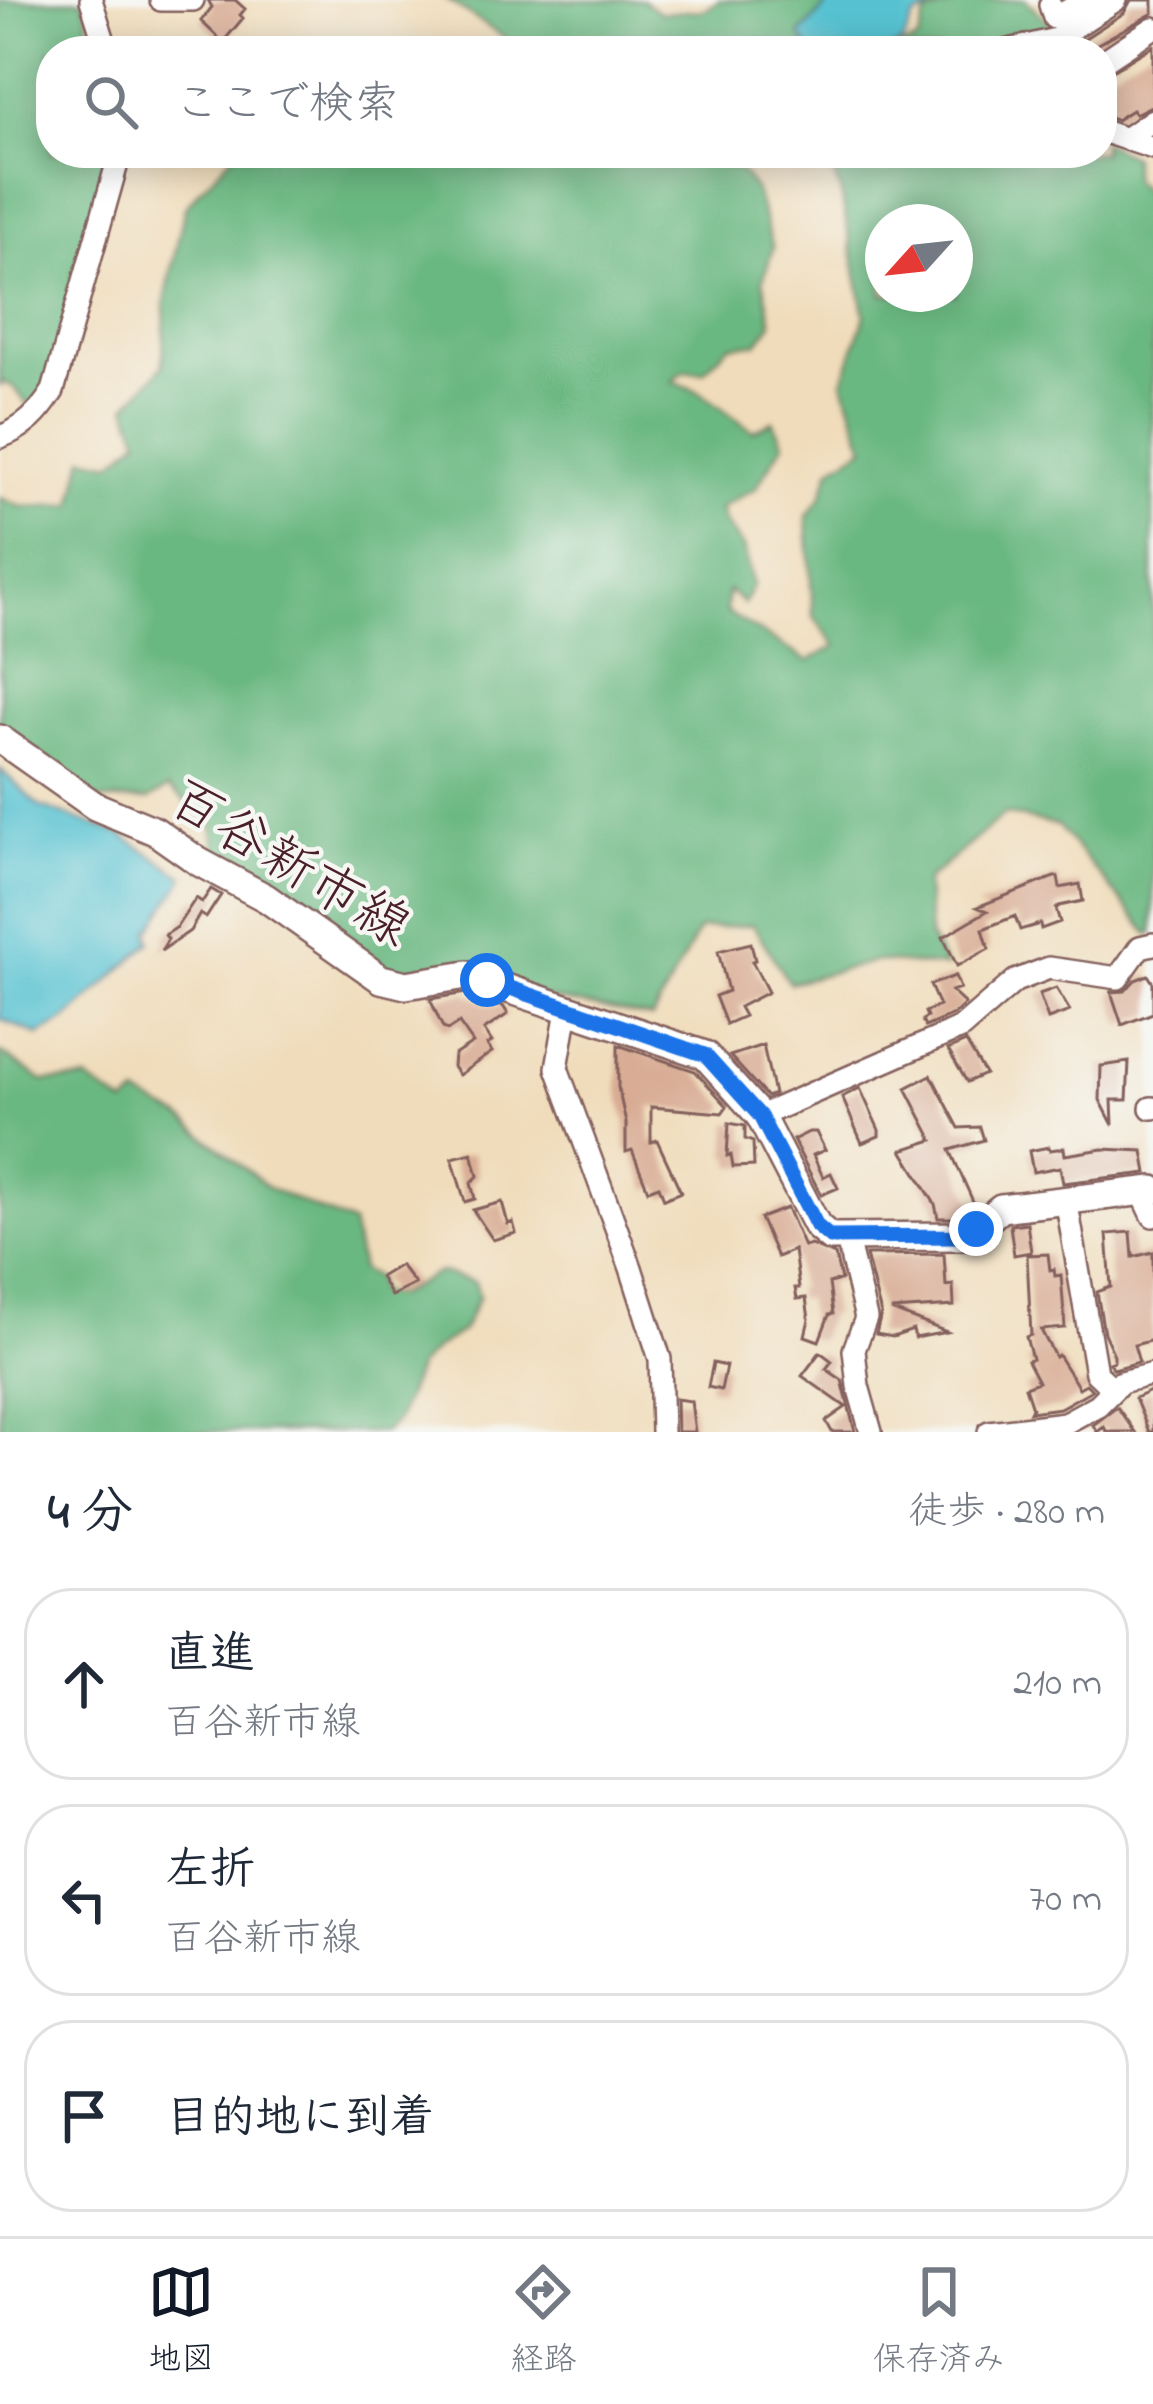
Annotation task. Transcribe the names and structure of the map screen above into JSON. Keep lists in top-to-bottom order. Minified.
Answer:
{"streets":{"main road":["百谷新市線"]},"north":"bottom left","page":{"search":"ここで検索","heading":["4 分","徒歩 · 280 m"],"list":[["直進","百谷新市線","210 m"],["左折","百谷新市線","70 m"],"目的地に到着"],"nav":["地図","経路","保存済み"]}}
